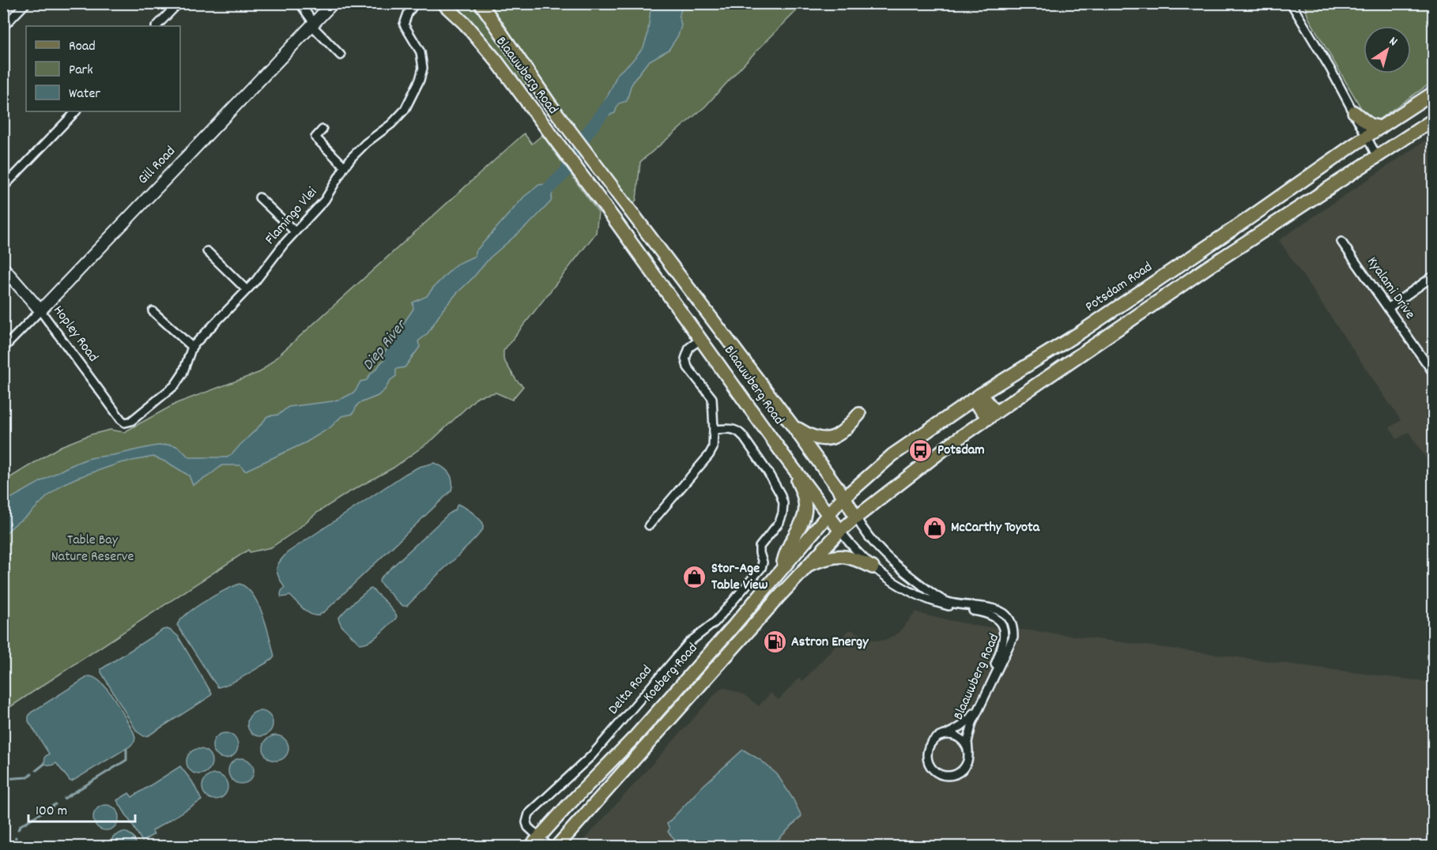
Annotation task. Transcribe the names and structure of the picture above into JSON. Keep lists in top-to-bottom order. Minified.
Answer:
{"streets":{"main road":["Blaauwberg Road","Potsdam Road","Koeberg Road"],"street":["Gill Road","Flamingo Vlei","Kyalami Drive","Hopley Road","Delta Road"]},"crossings":[["Blaauwberg Road","Potsdam Road"],["Blaauwberg Road","Koeberg Road"],["Gill Road","Hopley Road"],["Flamingo Vlei","Hopley Road"],["Potsdam Road","Koeberg Road"],["Koeberg Road","Delta Road"]],"water":["Diep River"],"parks":["Table Bay Nature Reserve"],"places":{"bus stop":["Potsdam"],"shop":["McCarthy Toyota","Stor-Age Table View"],"fuel station":["Astron Energy"]},"legend":["Road","Park","Water"],"scale_bar":"100 m","north":"top right"}
